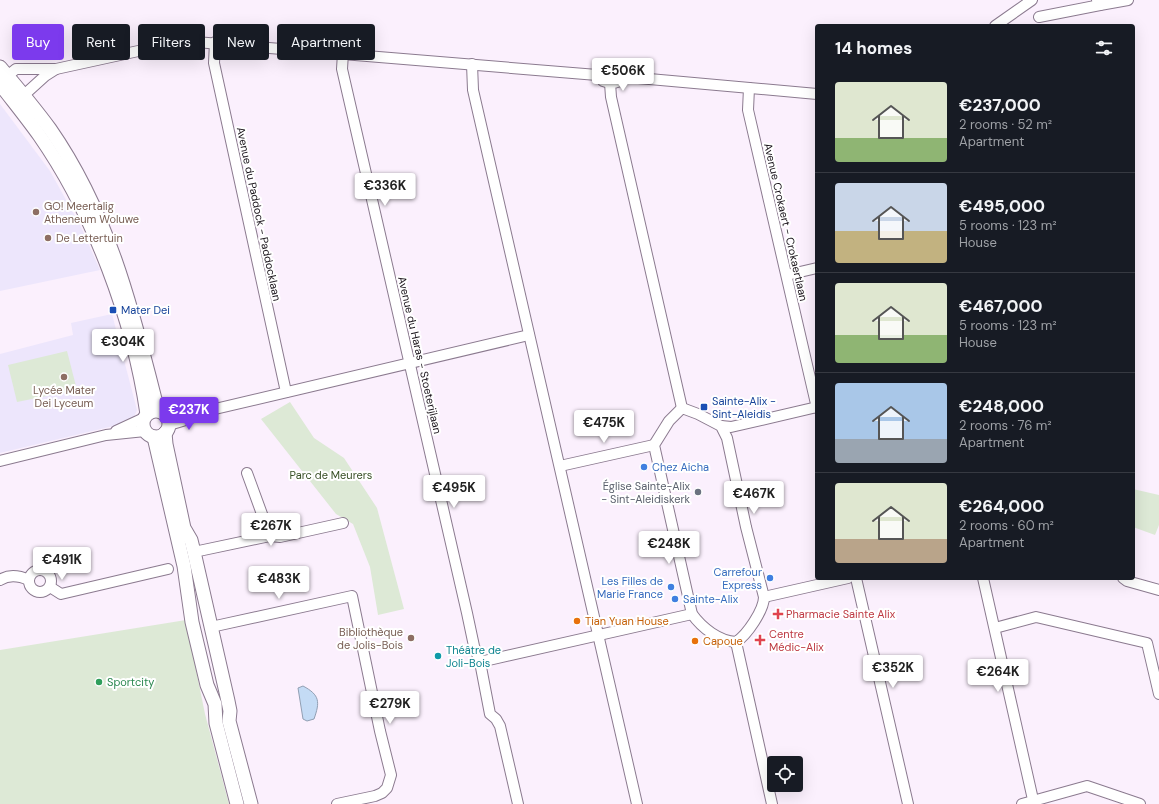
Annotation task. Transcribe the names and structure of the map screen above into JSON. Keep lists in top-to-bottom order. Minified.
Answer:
{"streets":{"street":["Avenue du Paddock - Paddocklaan","Avenue Crokaert - Crokaertlaan","Avenue du Haras - Stoeterijlaan"]},"parks":["Parc de Meurers"],"places":{"other":["GO! Meertalig Atheneum Woluwe","De Lettertuin","Lycée Mater Dei Lyceum","Chez Aicha","Église Sainte-Alix - Sint-Aleidiskerk","Carrefour Express","Les Filles de Marie France","Sainte-Alix","Tian Yuan House","Bibliothèque de Jolis-Bois","Capoue","Théâtre de Joli-Bois","Sportcity"],"transit":["Mater Dei","Sainte-Alix - Sint-Aleidis"],"health":["Pharmacie Sainte Alix","Centre Médic-Alix"]},"page":{"chip":["Buy","Rent","Filters","New","Apartment"],"heading":"14 homes","price":["€506K","€336K","€304K","€237K","€475K","€495K","€467K","€267K","€248K","€491K","€483K","€352K","€264K","€279K"],"list":[{"name":"€237,000","note":"2 rooms · 52 m² · Apartment"},{"name":"€495,000","note":"5 rooms · 123 m² · House"},{"name":"€467,000","note":"5 rooms · 123 m² · House"},{"name":"€248,000","note":"2 rooms · 76 m² · Apartment"},{"name":"€264,000","note":"2 rooms · 60 m² · Apartment"}]}}
